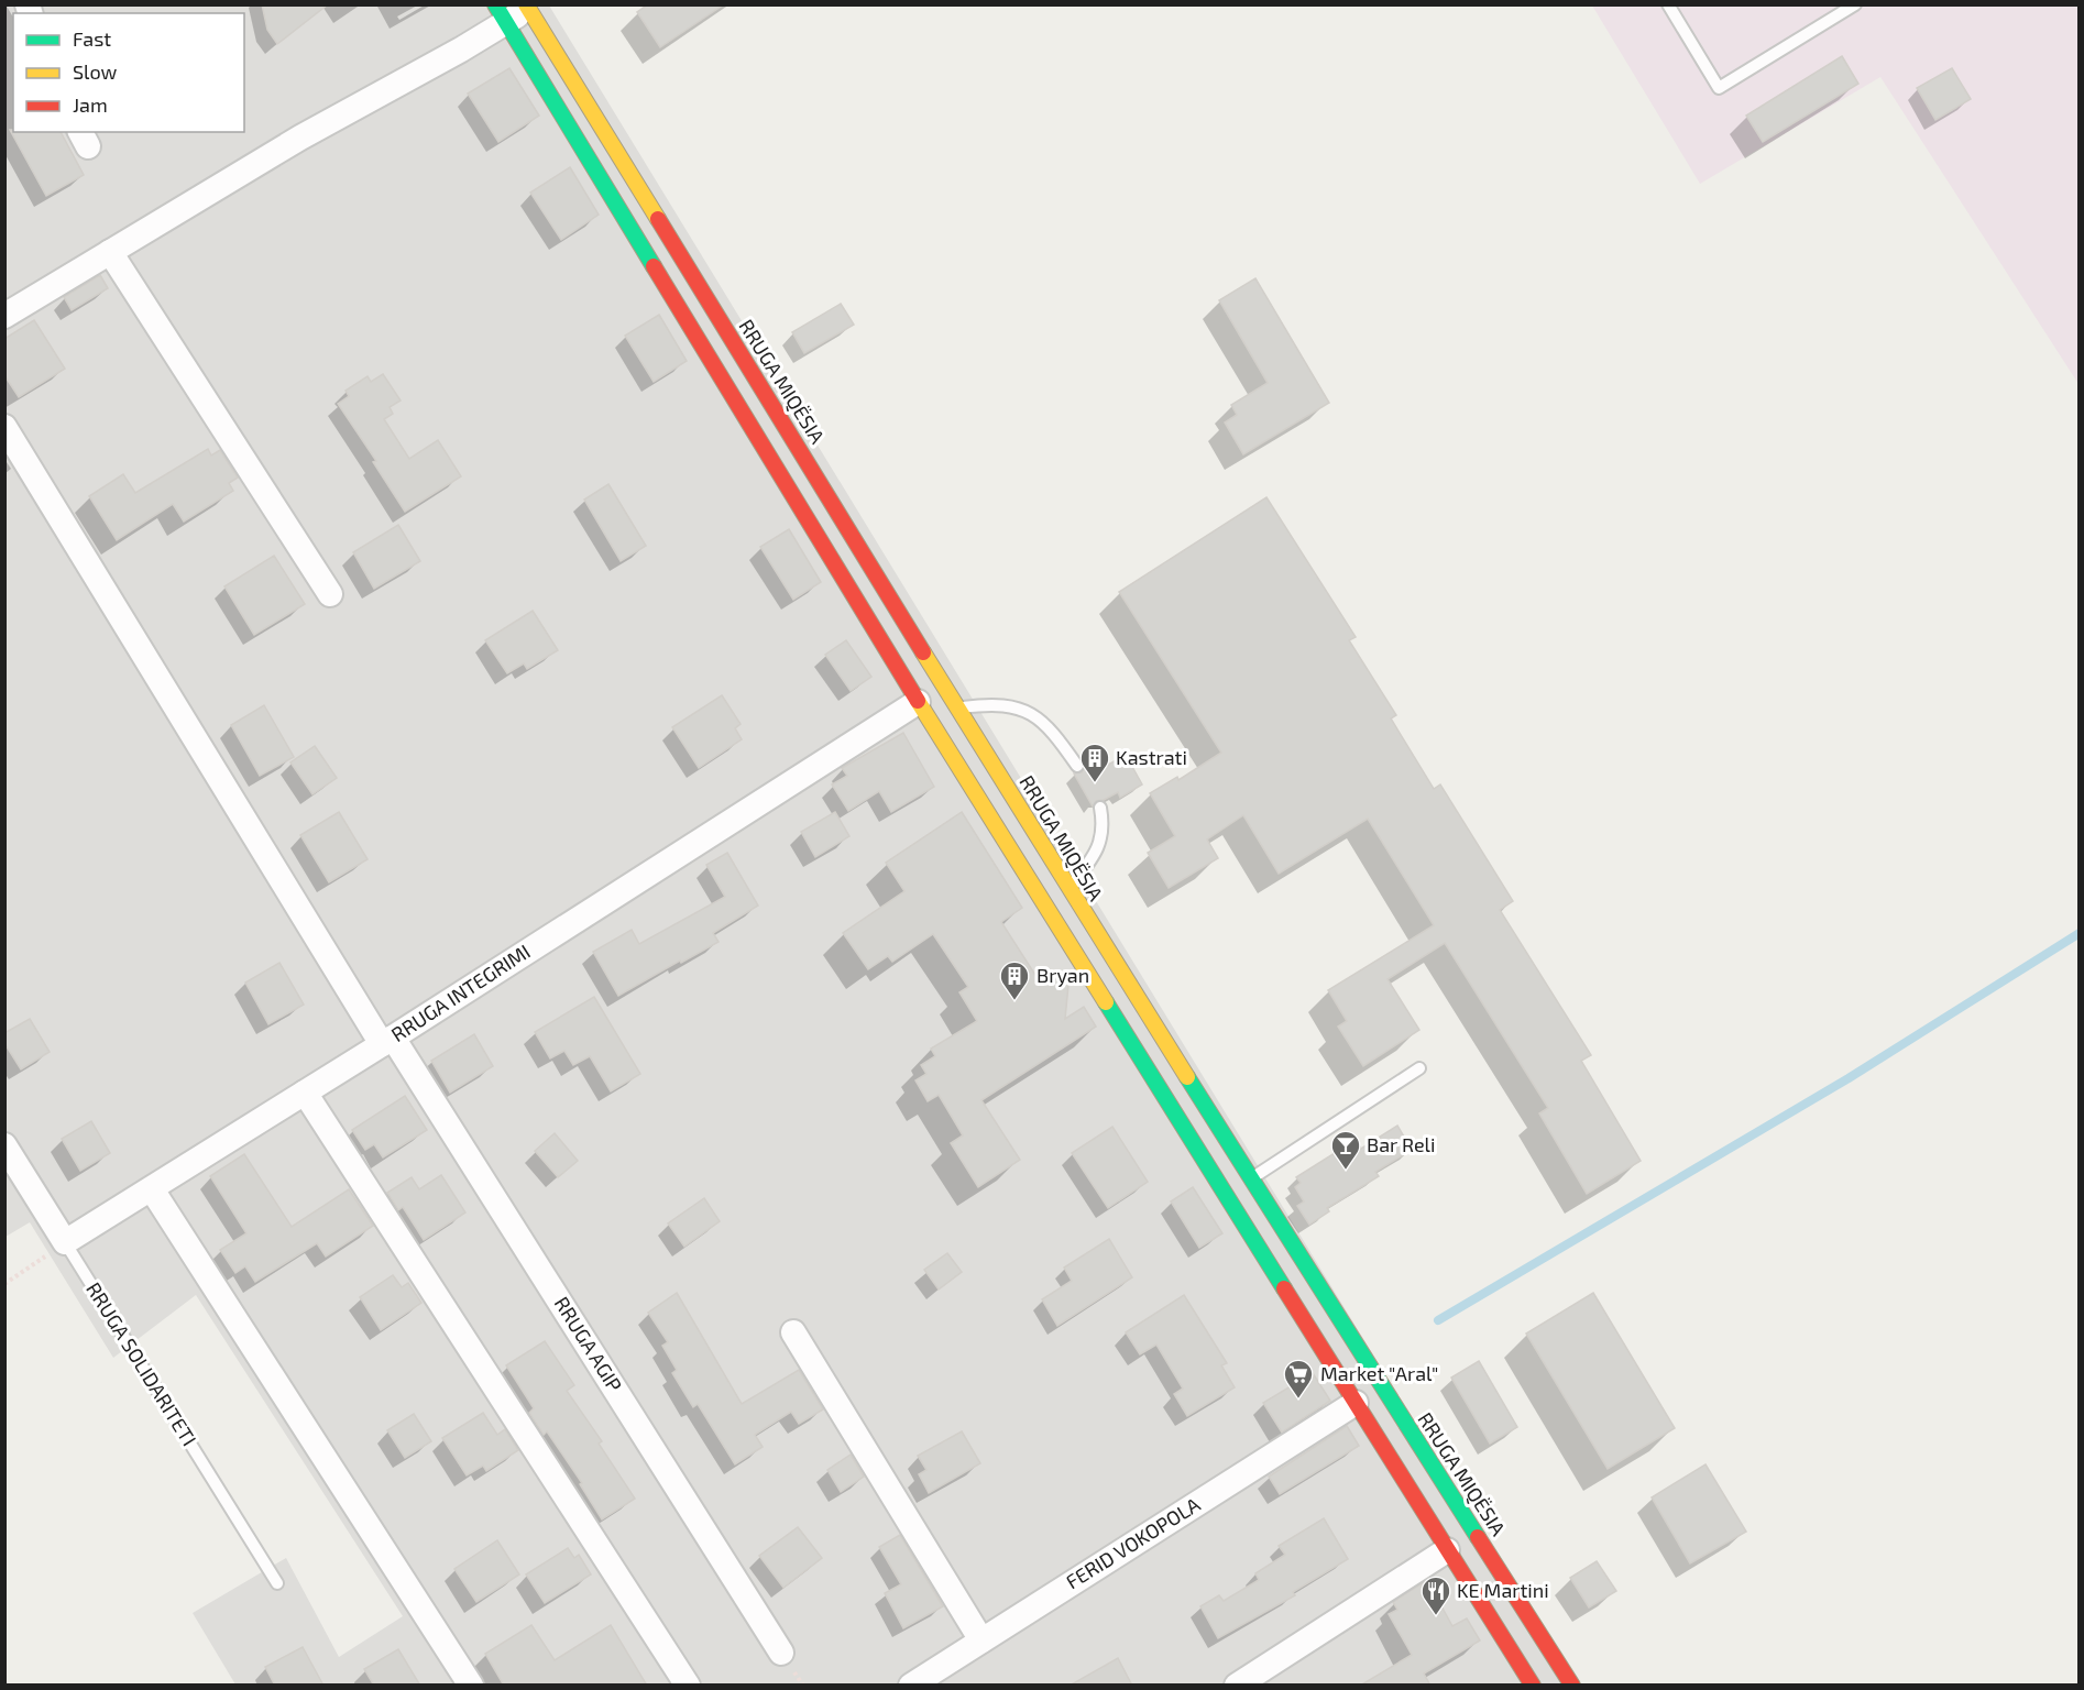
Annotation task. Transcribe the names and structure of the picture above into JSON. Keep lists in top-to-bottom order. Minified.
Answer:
{"streets":{"main road":["RRUGA MIQËSIA"],"street":["RRUGA INTEGRIMI","RRUGA AGIP","RRUGA SOLIDARITETI","FERID VOKOPOLA"]},"crossings":[["RRUGA INTEGRIMI","RRUGA AGIP"],["RRUGA INTEGRIMI","RRUGA SOLIDARITETI"]],"places":{"building":["Kastrati","Bryan"],"bar":["Bar Reli"],"supermarket":["Market \"Aral\""],"restaurant":["KE Martini"]},"legend":["Fast","Slow","Jam"]}
